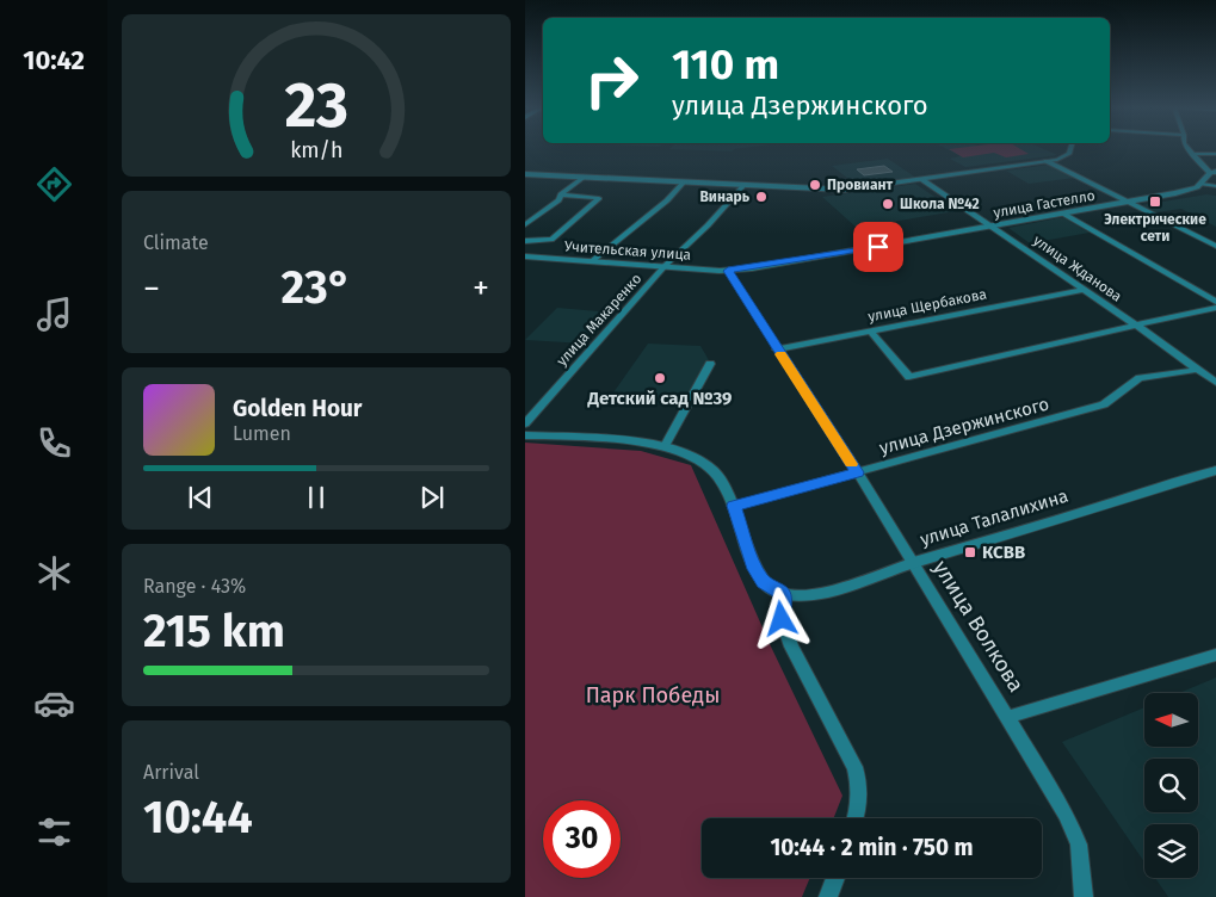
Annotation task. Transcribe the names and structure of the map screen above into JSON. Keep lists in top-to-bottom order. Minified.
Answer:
{"streets":{"street":["улица Гастелло","Учительская улица","улица Жданова","улица Щербакова","улица Макаренко","улица Дзержинского","улица Талалихина","улица Волкова"]},"crossings":[["улица Гастелло","Учительская улица"],["улица Гастелло","улица Жданова"],["улица Гастелло","улица Волкова"],["Учительская улица","улица Макаренко"],["Учительская улица","улица Волкова"],["улица Жданова","улица Щербакова"],["улица Жданова","улица Дзержинского"],["улица Щербакова","улица Волкова"],["улица Дзержинского","улица Волкова"],["улица Талалихина","улица Волкова"]],"parks":["Парк Победы"],"places":{"other":["Провиант","Винарь","Школа №42","Детский сад №39"],"transit":["Электрические сети","КСВВ"]},"north":"left","page":{"tabs":"10:42","turn":["110 m","улица Дзержинского"],"tile":["Climate",["Range · 43%","215 km"],["Arrival","10:44"]],"heat":["−","23°","+"],"song":["Golden Hour","Lumen"],"limit":"30","trip":"10:44 · 2 min · 750 m","gauge":["23","km/h"]}}
